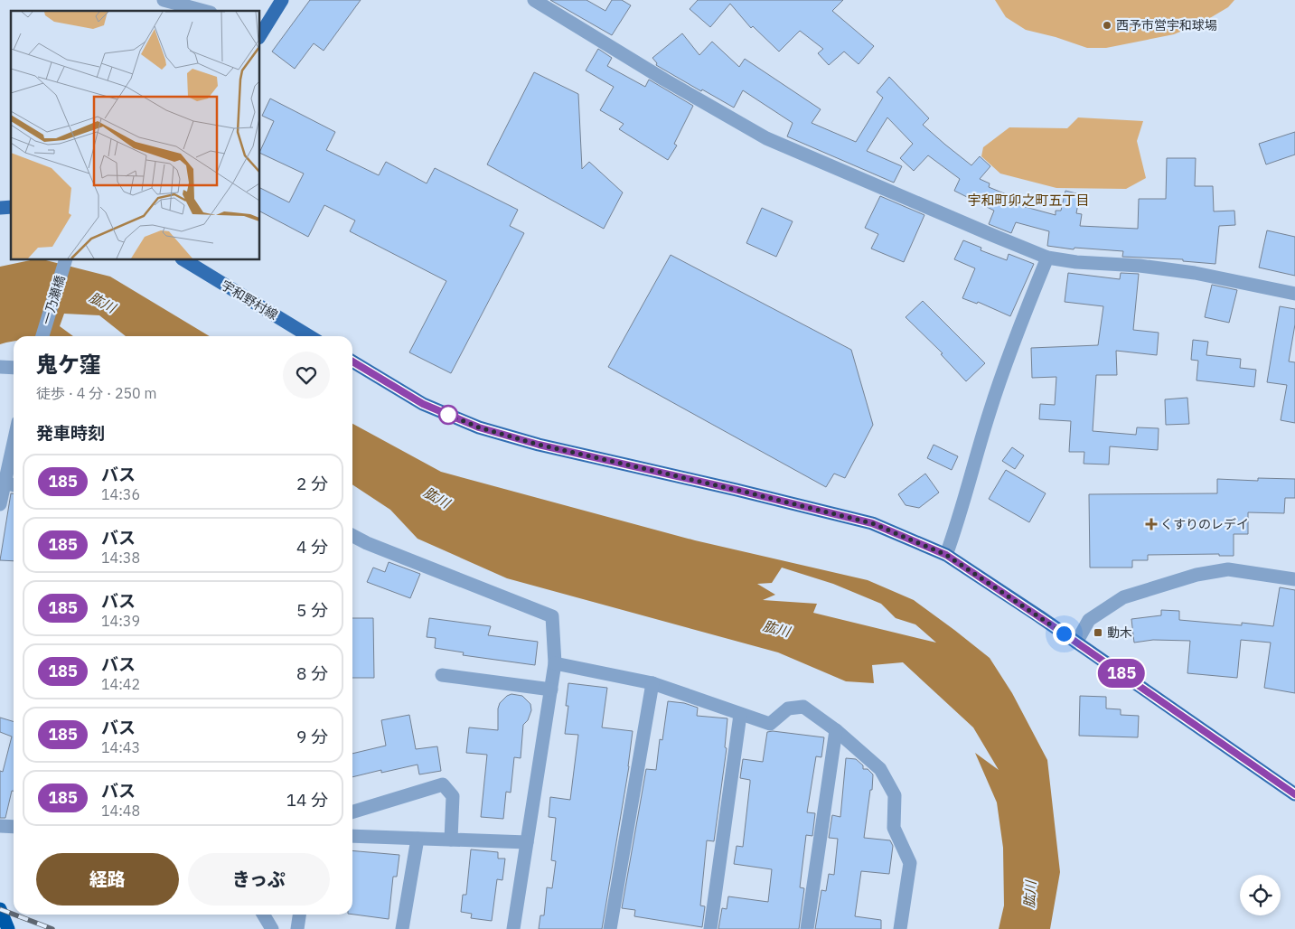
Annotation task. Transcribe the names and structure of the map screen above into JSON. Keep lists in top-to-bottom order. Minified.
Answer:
{"streets":{"main road":["宇和野村線"],"street":["一乃瀬橋"]},"districts":["宇和町卯之町五丁目"],"water":["肱川"],"places":{"other":["西予市営宇和球場"],"health":["くすりのレデイ"],"transit":["動木"]},"lines":["bus line 185"],"page":{"on_map":"185","heading":[["鬼ケ窪","徒歩 · 4 分 · 250 m"],"発車時刻"],"list":[{"mark":"185","name":"バス","note":"14:36","value":"2 分"},{"mark":"185","name":"バス","note":"14:38","value":"4 分"},{"mark":"185","name":"バス","note":"14:39","value":"5 分"},{"mark":"185","name":"バス","note":"14:42","value":"8 分"},{"mark":"185","name":"バス","note":"14:43","value":"9 分"},{"mark":"185","name":"バス","note":"14:48","value":"14 分"}],"buttons":["経路","きっぷ"]}}
